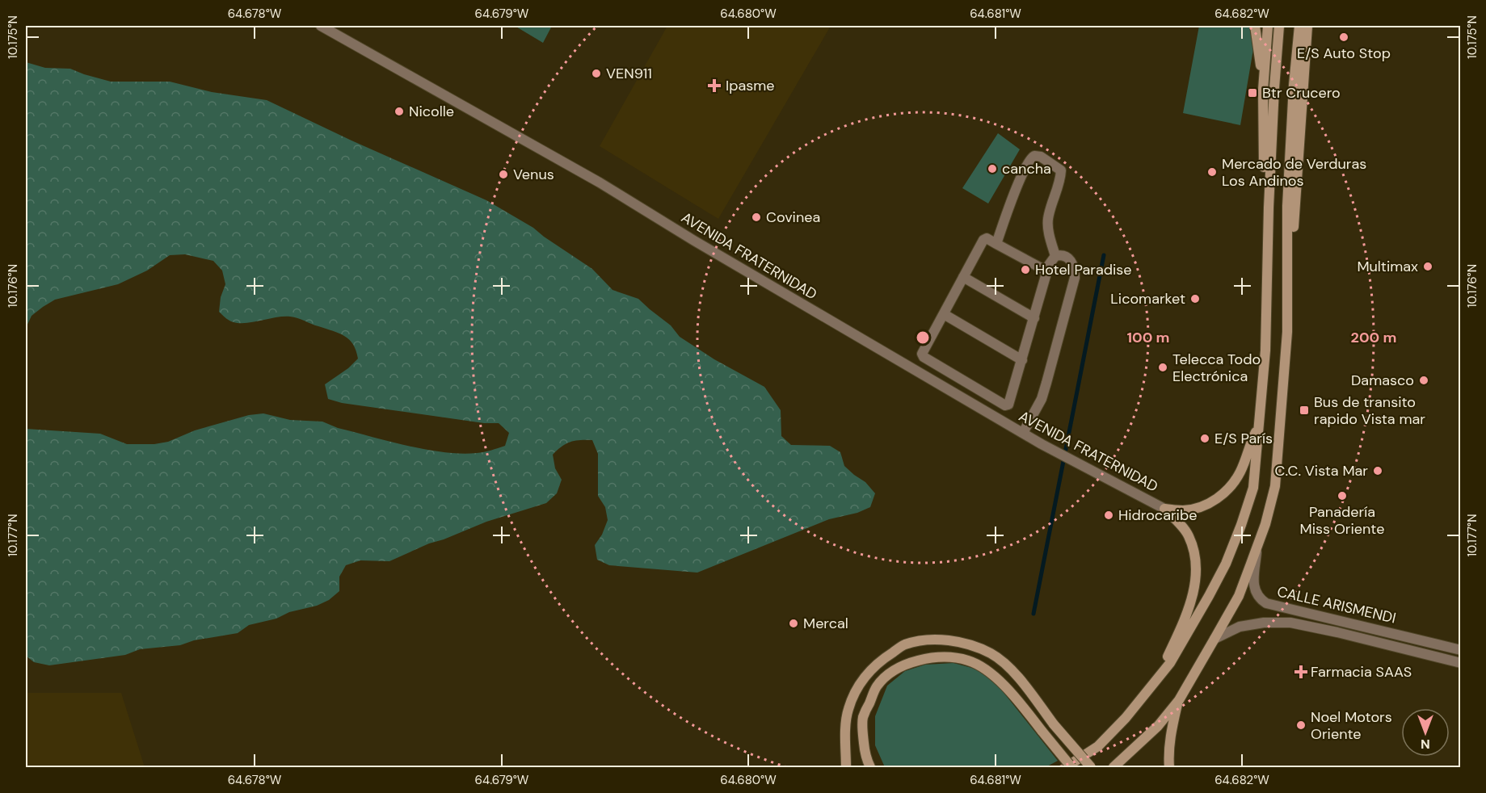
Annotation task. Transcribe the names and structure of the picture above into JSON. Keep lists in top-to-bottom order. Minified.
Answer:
{"streets":{"street":["AVENIDA FRATERNIDAD","CALLE ARISMENDI"]},"places":{"other":["E/S Auto Stop","VEN911","Nicolle","cancha","Mercado de Verduras Los Andinos","Venus","Covinea","Multimax","Hotel Paradise","Licomarket","Telecca Todo Electrónica","Damasco","E/S París","C.C. Vista Mar","Panadería Miss Oriente","Hidrocaribe","Mercal","Noel Motors Oriente"],"health":["Ipasme","Farmacia SAAS"],"transit":["Btr Crucero","Bus de transito rapido Vista mar"]},"north":"bottom","coordinates":["64.678°W","64.679°W","64.680°W","64.681°W","64.682°W","10.175°N","10.176°N","10.177°N"],"rings":["100 m","200 m"]}
